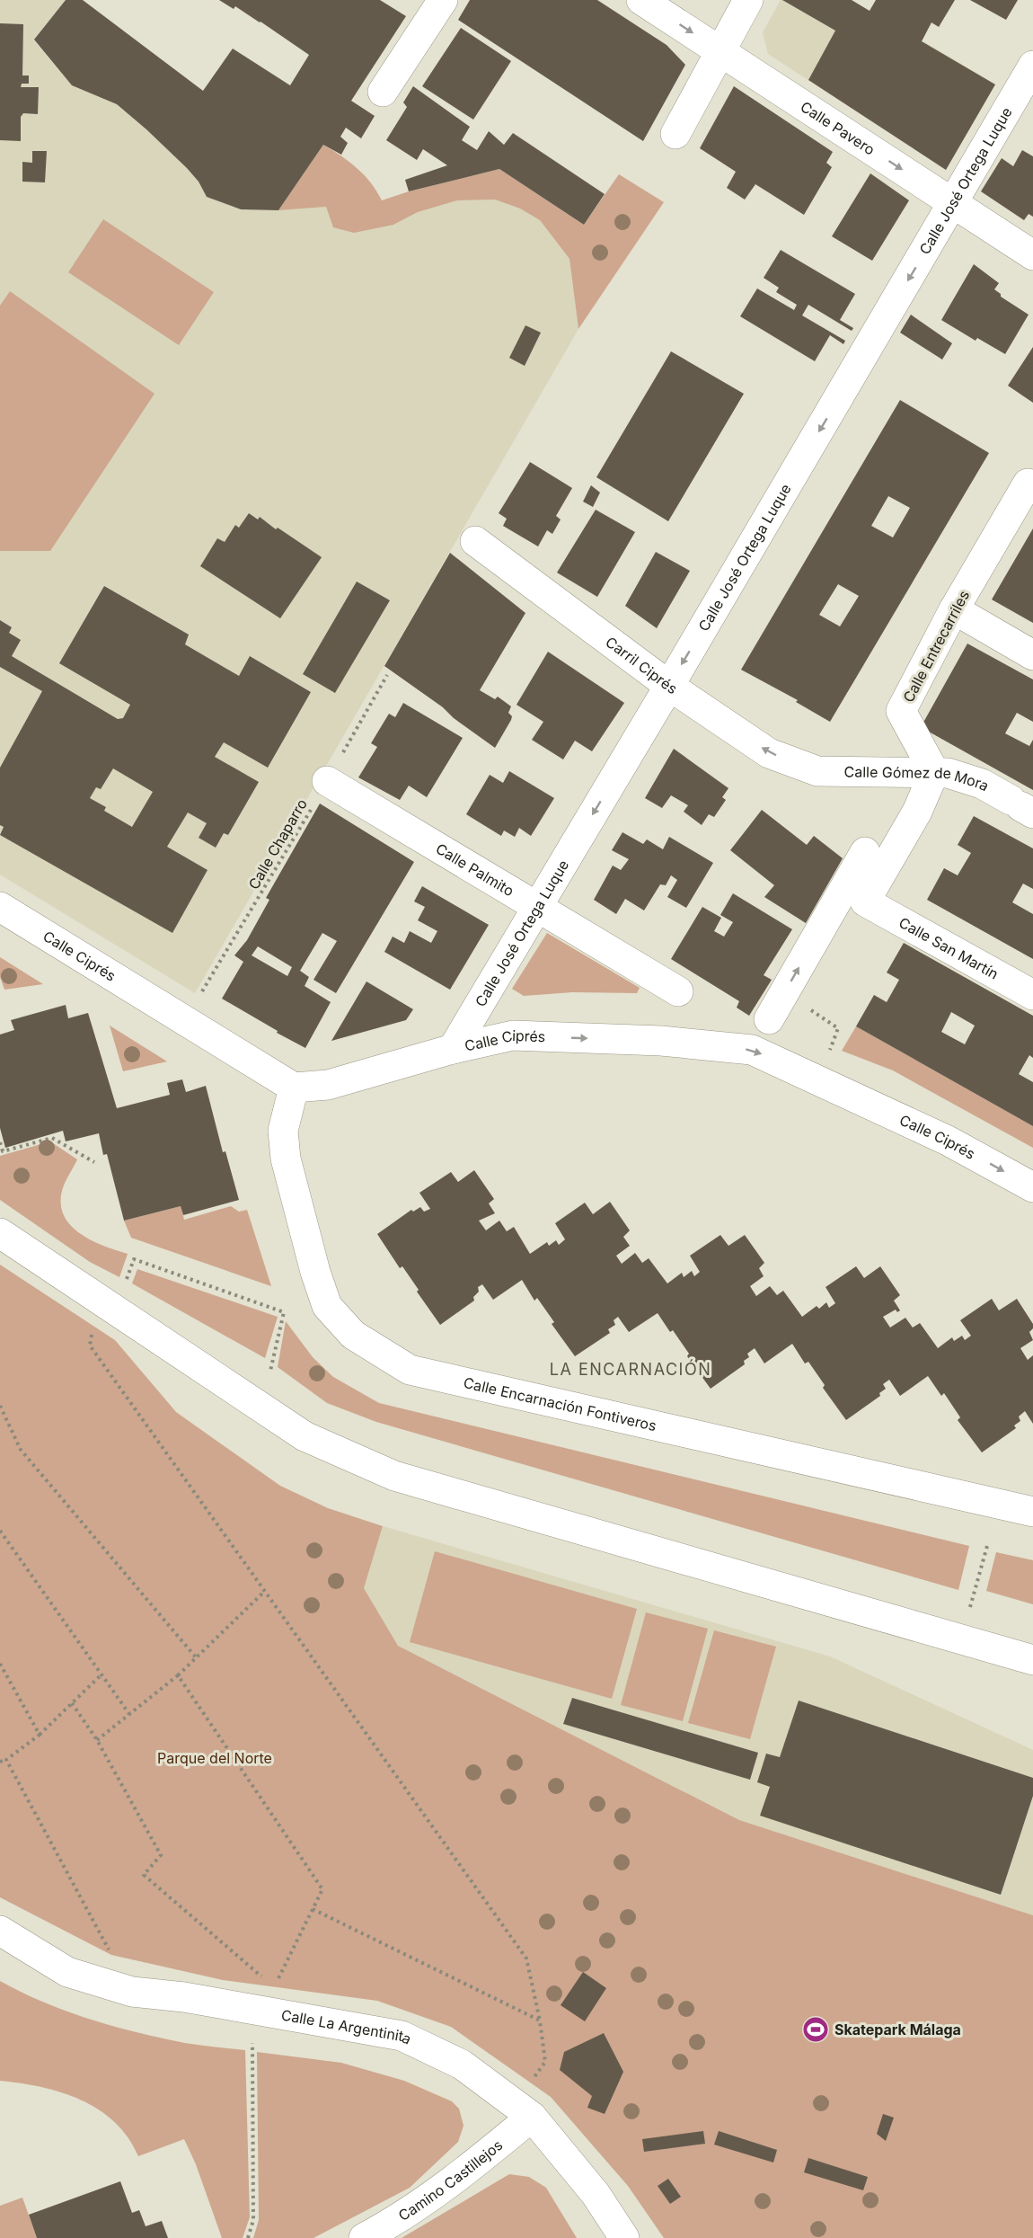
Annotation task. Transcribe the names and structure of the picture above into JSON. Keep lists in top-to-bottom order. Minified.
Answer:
{"streets":{"street":["Calle Pavero","Calle José Ortega Luque","Calle Entrecarriles","Carril Ciprés","Calle Gómez de Mora","Calle Palmito","Calle San Martín","Calle Ciprés","Calle Encarnación Fontiveros","Calle La Argentinita","Camino Castillejos"],"path":["Calle Chaparro"]},"crossings":[["Calle Pavero","Calle José Ortega Luque"],["Calle José Ortega Luque","Carril Ciprés"],["Calle José Ortega Luque","Calle Palmito"],["Calle José Ortega Luque","Calle Ciprés"],["Calle Entrecarriles","Calle Gómez de Mora"],["Calle Entrecarriles","Calle San Martín"],["Carril Ciprés","Calle Gómez de Mora"],["Calle Gómez de Mora","Calle San Martín"],["Calle Chaparro","Calle Palmito"],["Calle Chaparro","Calle Ciprés"],["Calle Ciprés","Calle Encarnación Fontiveros"],["Calle La Argentinita","Camino Castillejos"]],"one_way":["Calle Pavero","Calle José Ortega Luque","Carril Ciprés","Calle Ciprés"],"districts":["LA ENCARNACIÓN"],"parks":["Parque del Norte"],"places":{"sports":["Skatepark Málaga"]}}
